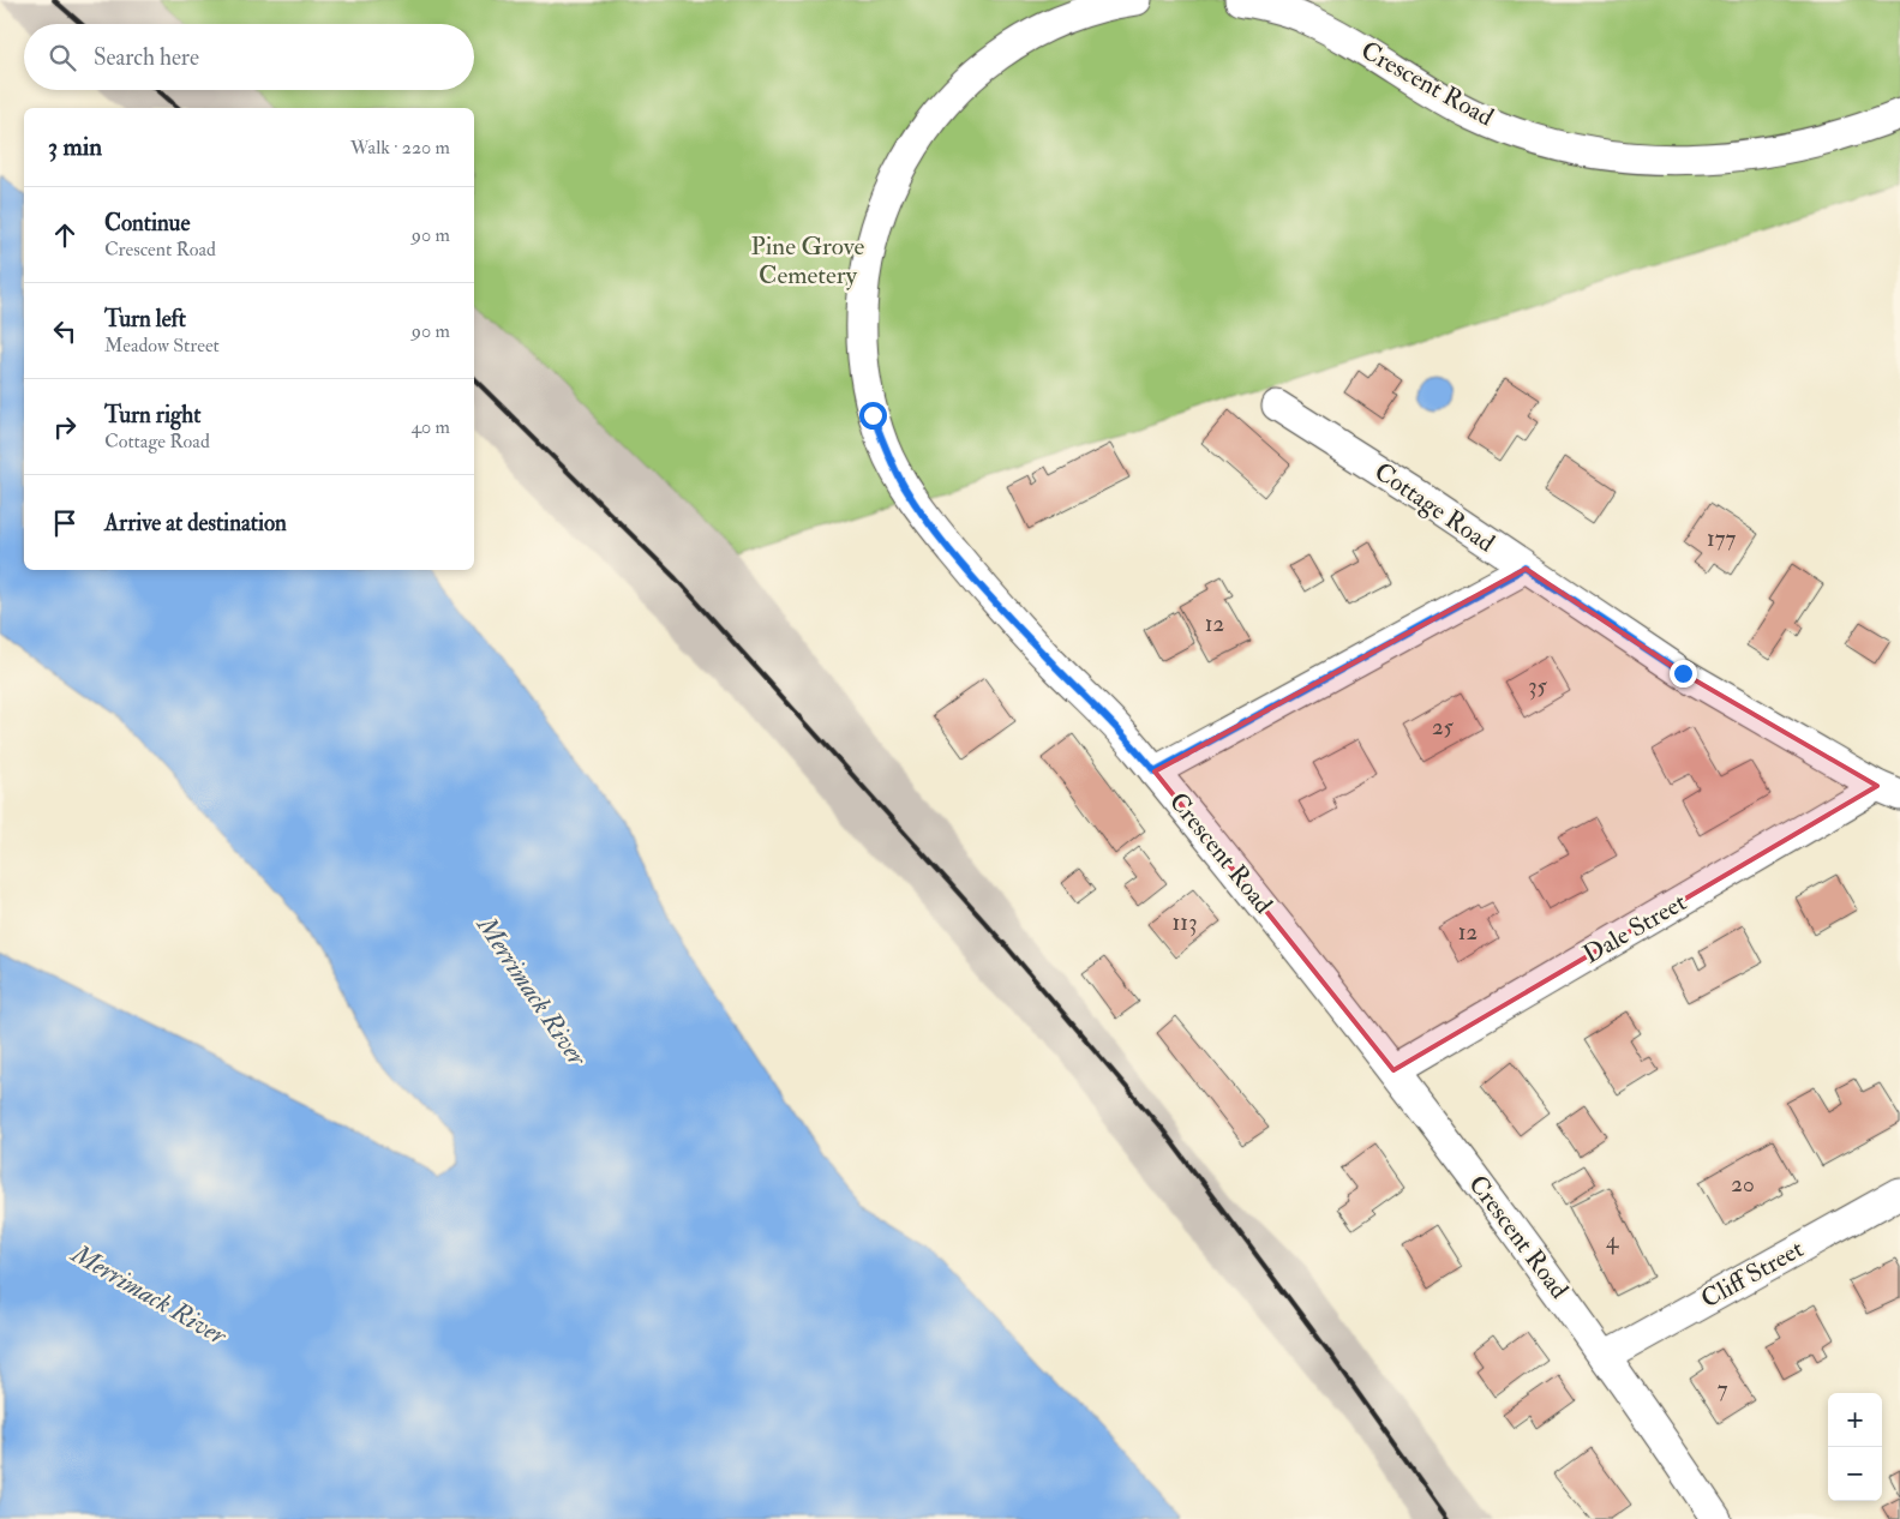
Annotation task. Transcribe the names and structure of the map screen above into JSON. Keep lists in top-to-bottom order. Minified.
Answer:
{"streets":{"street":["Crescent Road","Cottage Road","Dale Street","Cliff Street"]},"crossings":[["Crescent Road","Dale Street"],["Crescent Road","Cliff Street"],["Cottage Road","Dale Street"]],"water":["Merrimack River"],"parks":["Pine Grove Cemetery"],"house_numbers":["177","12","35","25","113","12","20","4","7"],"page":{"search":"Search here","heading":["3 min","Walk · 220 m"],"list":[["Continue","Crescent Road","90 m"],["Turn left","Meadow Street","90 m"],["Turn right","Cottage Road","40 m"],"Arrive at destination"],"map_buttons":["+","−"]}}
